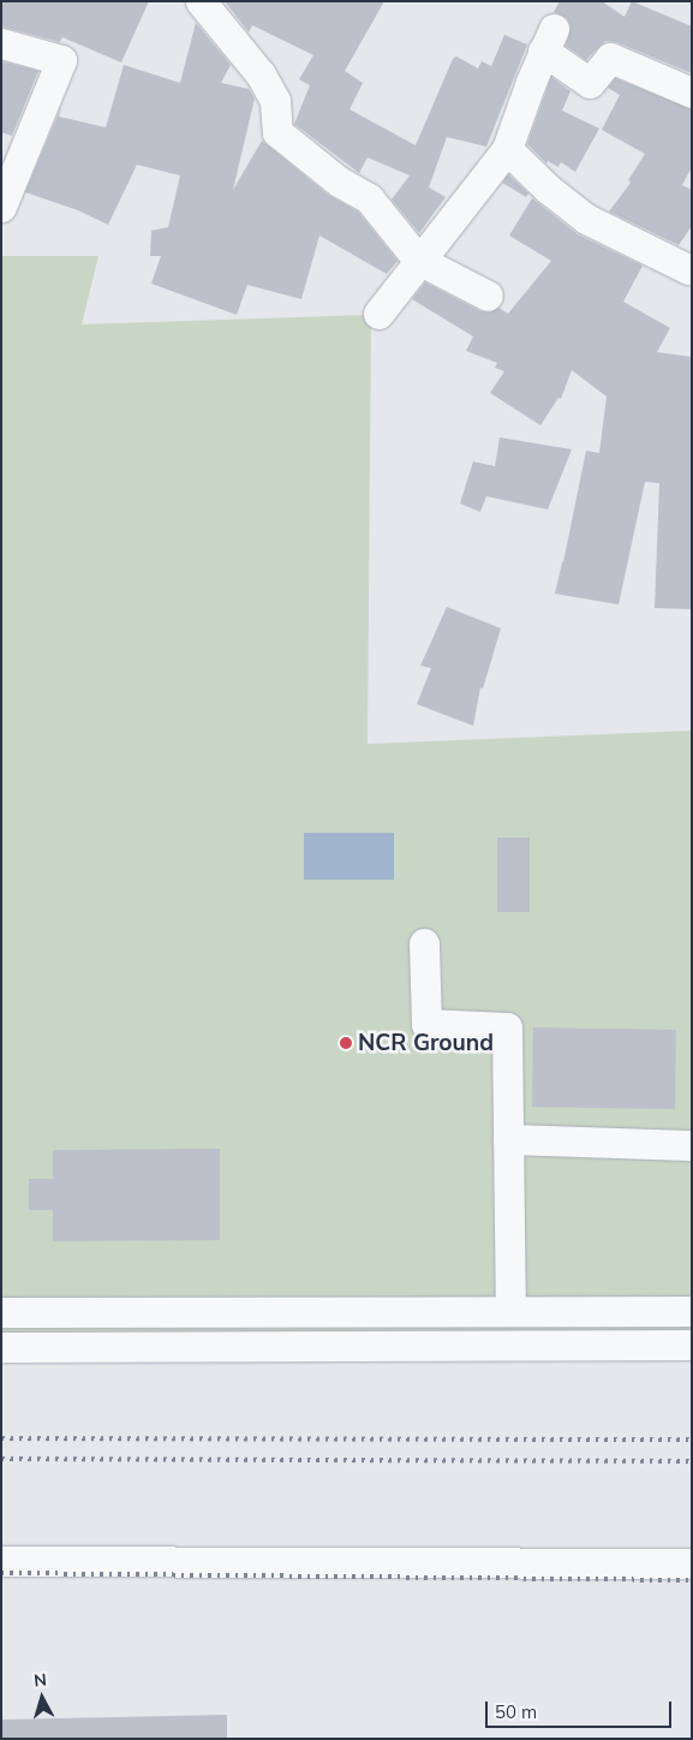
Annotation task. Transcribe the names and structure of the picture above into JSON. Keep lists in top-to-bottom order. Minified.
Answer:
{"places":["NCR Ground"],"scale_bar":"50 m","north":"top"}
